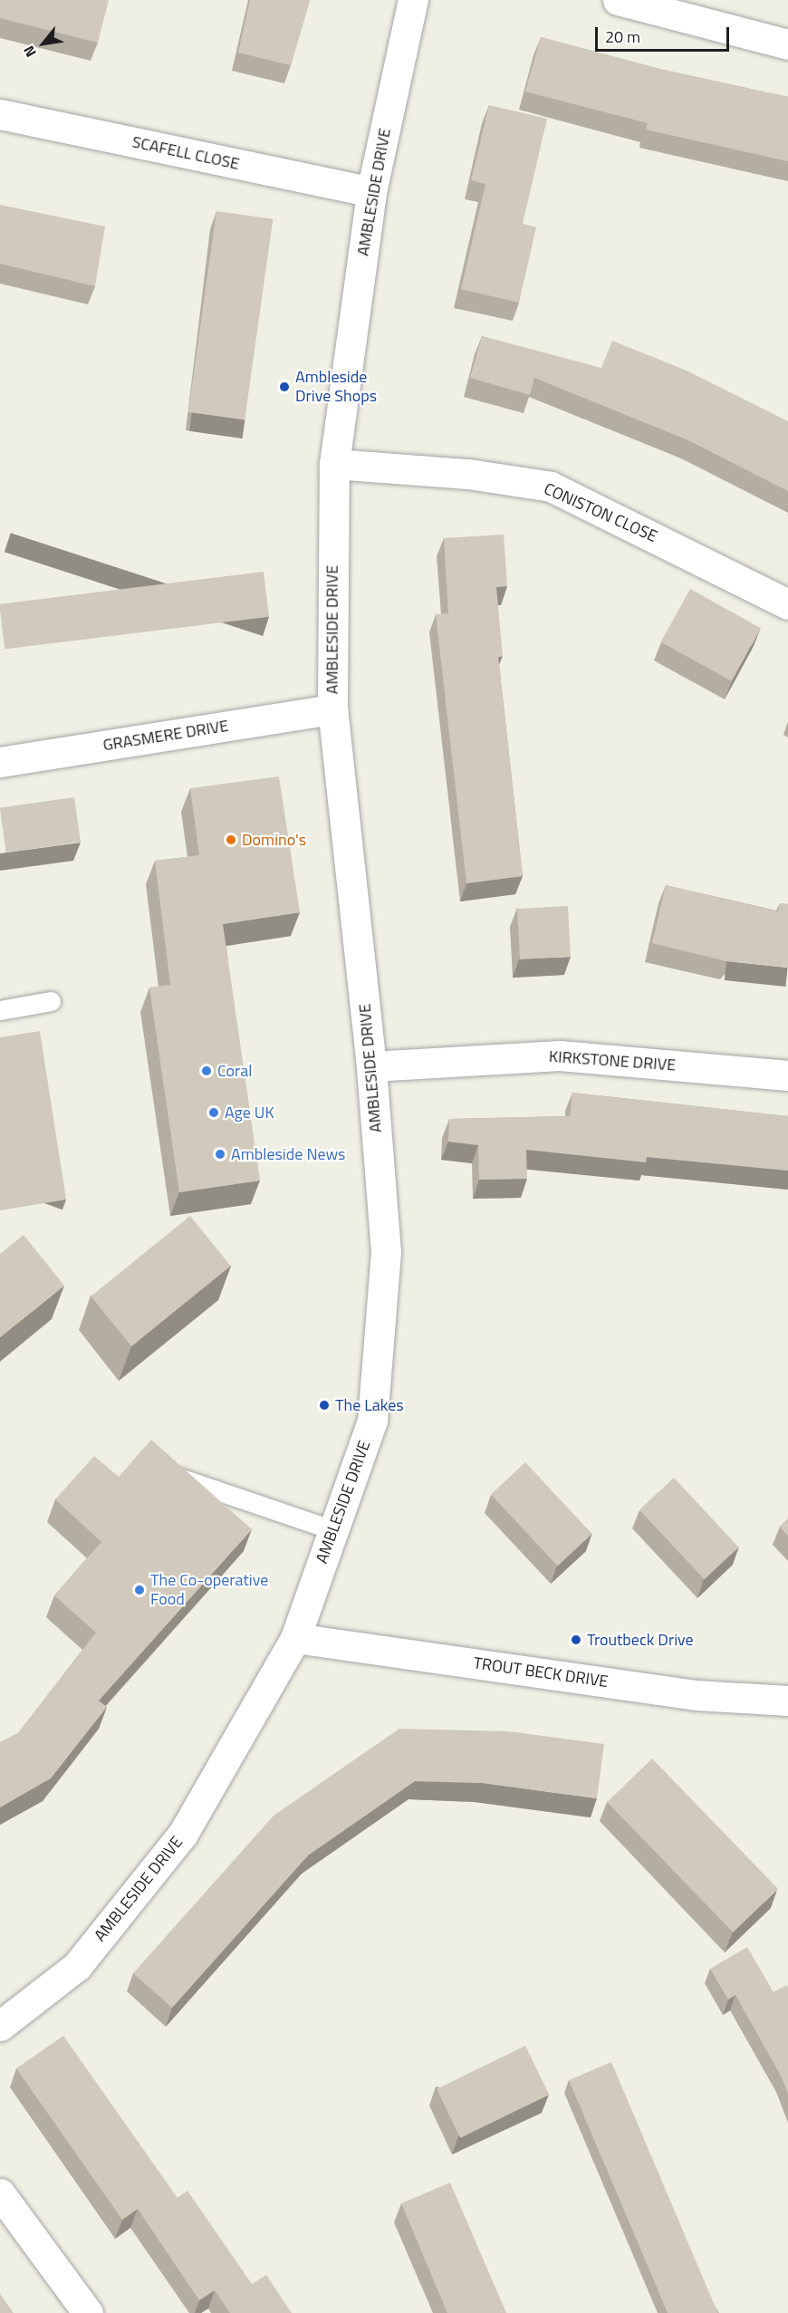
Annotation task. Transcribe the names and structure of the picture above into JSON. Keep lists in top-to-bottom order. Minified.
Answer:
{"streets":{"street":["SCAFELL CLOSE","AMBLESIDE DRIVE","CONISTON CLOSE","GRASMERE DRIVE","KIRKSTONE DRIVE","TROUT BECK DRIVE"]},"crossings":[["SCAFELL CLOSE","AMBLESIDE DRIVE"],["AMBLESIDE DRIVE","CONISTON CLOSE"],["AMBLESIDE DRIVE","GRASMERE DRIVE"],["AMBLESIDE DRIVE","KIRKSTONE DRIVE"],["AMBLESIDE DRIVE","TROUT BECK DRIVE"]],"places":["Ambleside Drive Shops","Domino's","Coral","Age UK","Ambleside News","The Lakes","The Co-operative Food","Troutbeck Drive"],"scale_bar":"20 m","north":"bottom left"}
